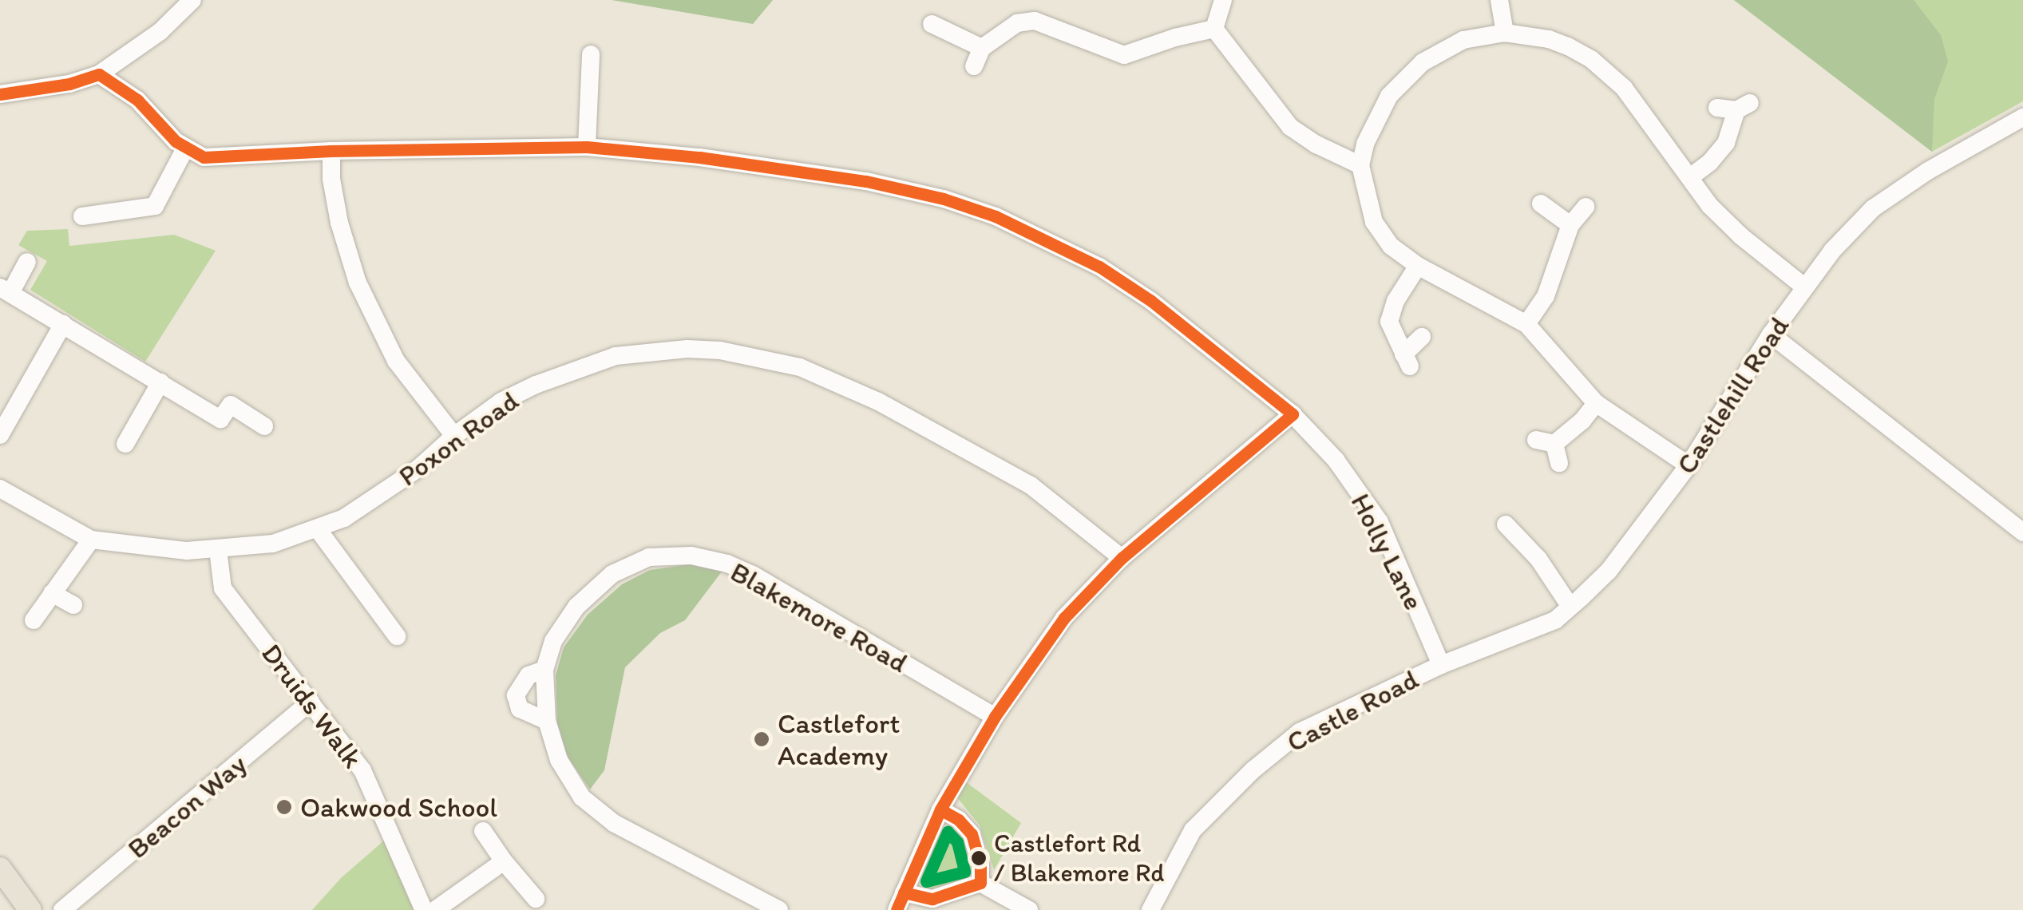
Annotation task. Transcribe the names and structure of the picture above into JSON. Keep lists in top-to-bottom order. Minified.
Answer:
{"streets":{"street":["Castlehill Road","Poxon Road","Holly Lane","Blakemore Road","Druids Walk","Castle Road","Beacon Way"]},"crossings":[["Castlehill Road","Holly Lane"],["Castlehill Road","Castle Road"],["Poxon Road","Druids Walk"],["Holly Lane","Castle Road"],["Druids Walk","Beacon Way"]],"places":["Castlefort Academy","Oakwood School","Castlefort Rd / Blakemore Rd"]}
